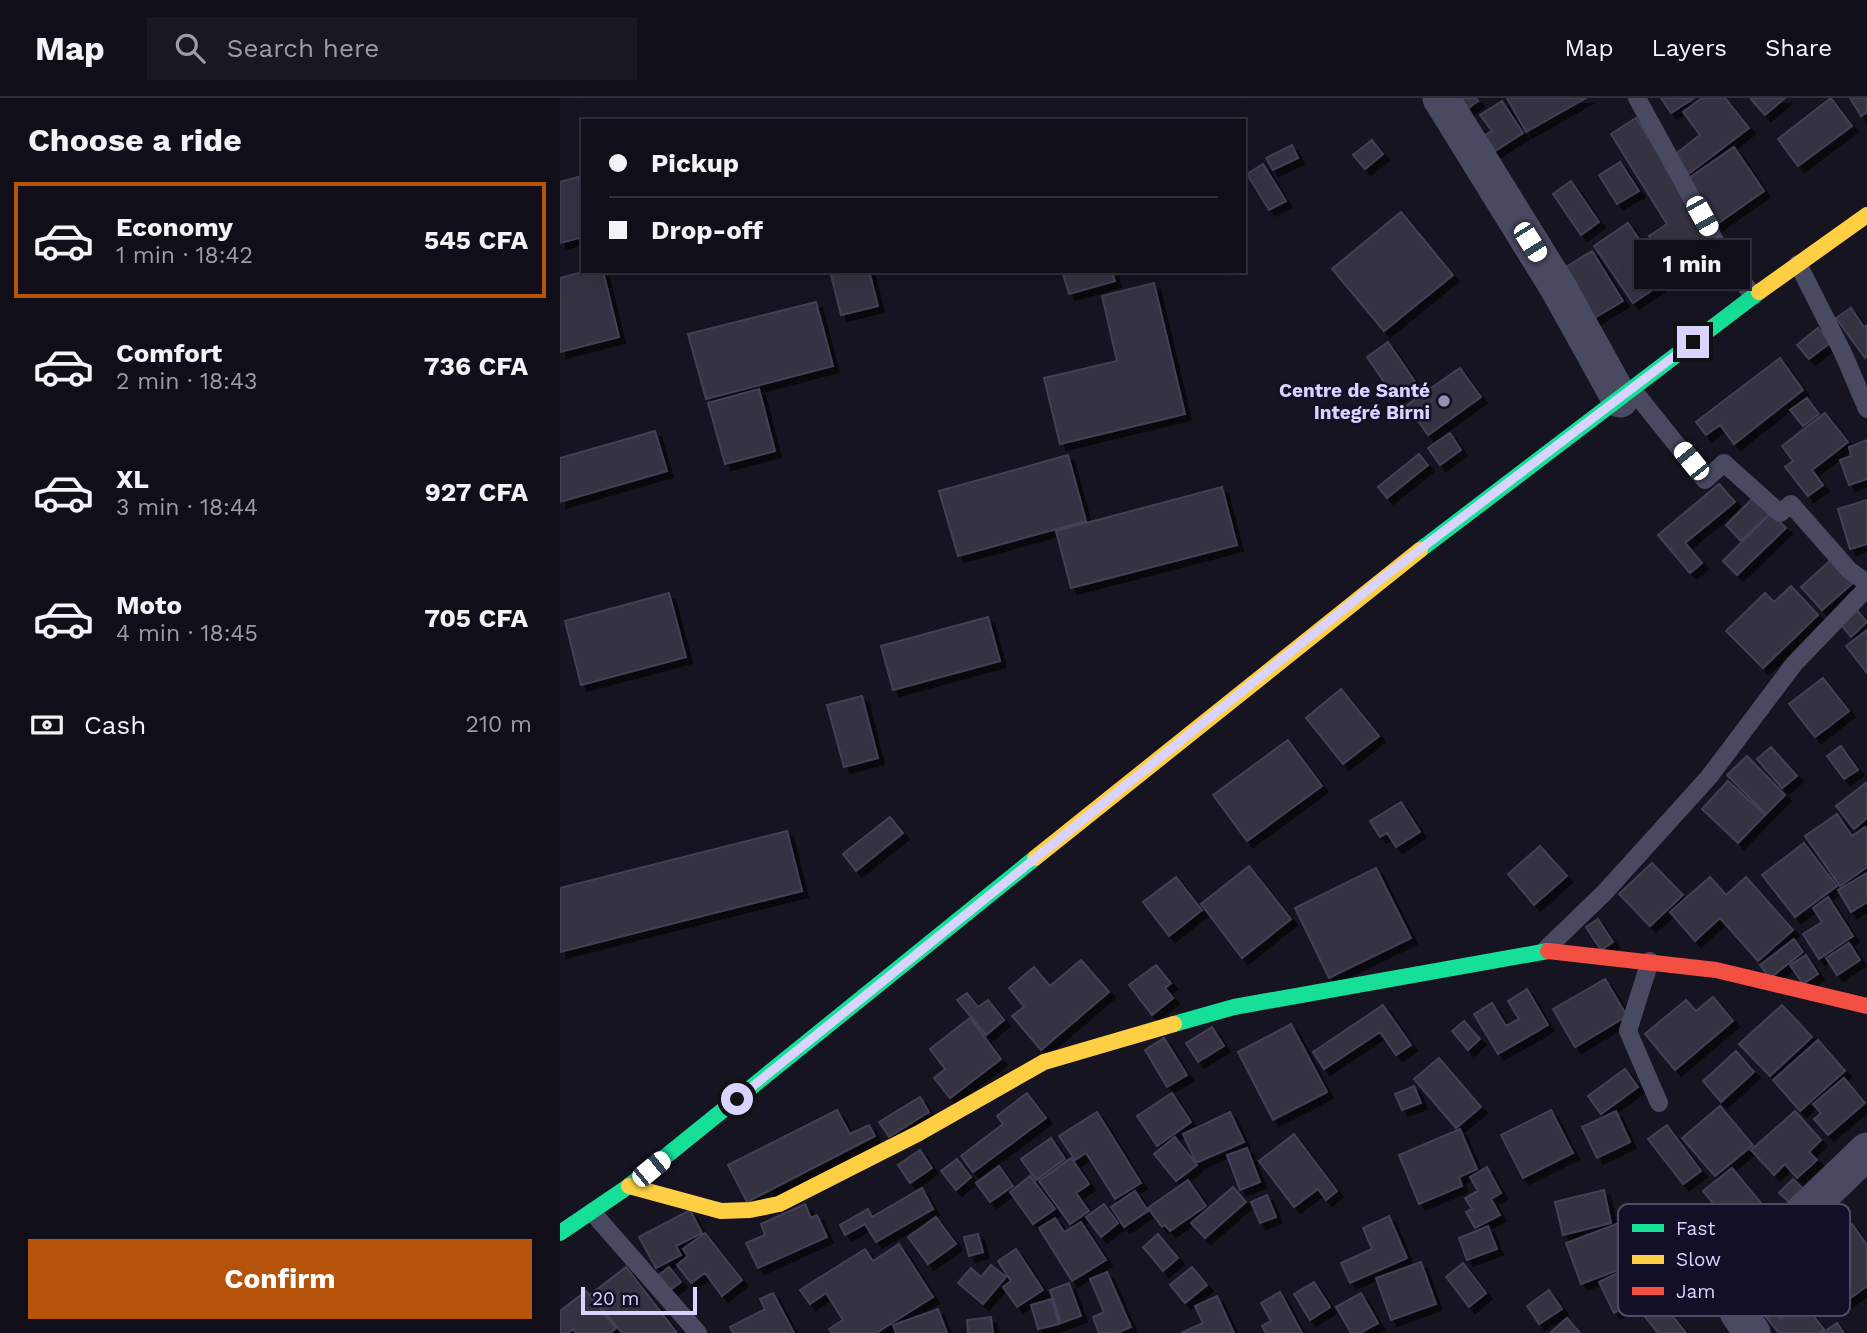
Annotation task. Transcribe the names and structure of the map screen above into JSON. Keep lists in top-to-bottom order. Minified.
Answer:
{"places":["Centre de Santé Integré Birni"],"legend":["Fast","Slow","Jam"],"scale_bar":"20 m","page":{"header":"Map","search":"Search here","nav":["Map","Layers","Share"],"heading":"Choose a ride","banner":["Pickup","Drop-off"],"list":[{"name":"Economy","note":"1 min · 18:42","value":"545 CFA"},{"name":"Comfort","note":"2 min · 18:43","value":"736 CFA"},{"name":"XL","note":"3 min · 18:44","value":"927 CFA"},{"name":"Moto","note":"4 min · 18:45","value":"705 CFA"}],"bubble":"1 min","pay":["Cash","210 m"],"buttons":"Confirm","scale":"20 m"}}
